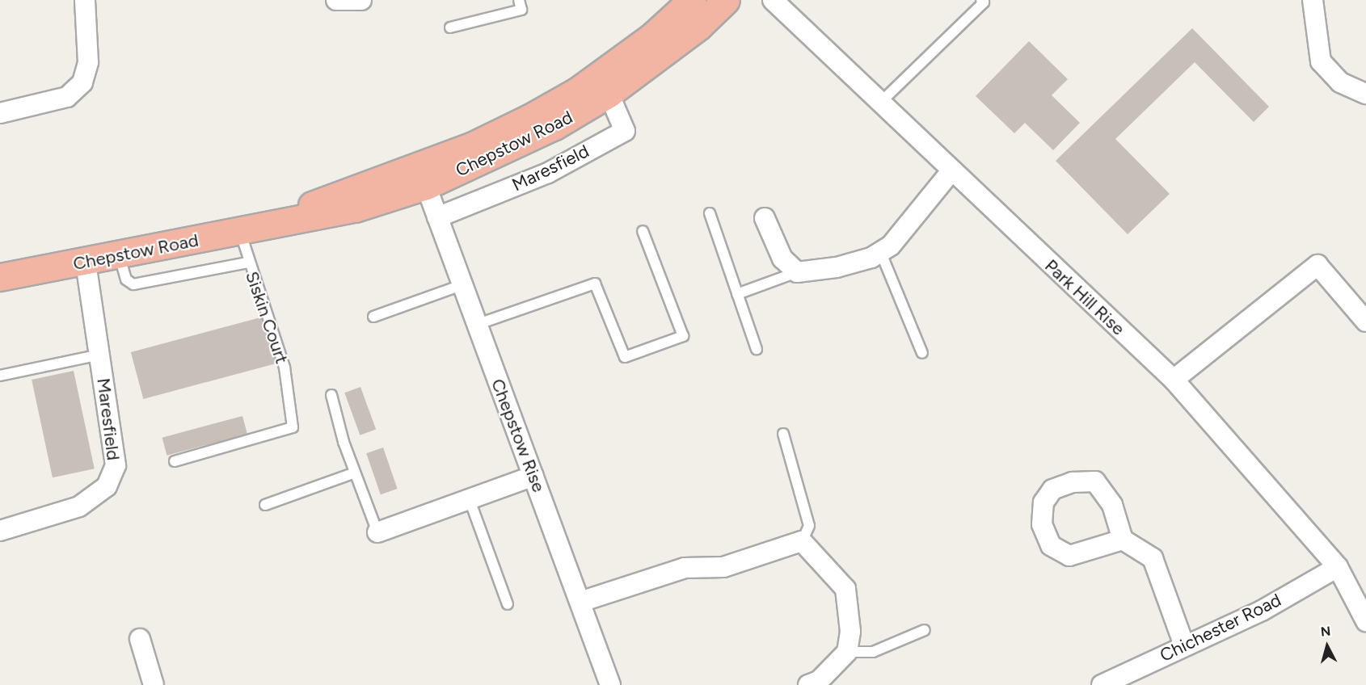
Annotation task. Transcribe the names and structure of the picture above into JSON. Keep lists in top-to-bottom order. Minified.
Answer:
{"streets":{"highway":["Chepstow Road"],"street":["Maresfield","Park Hill Rise","Chepstow Rise","Chichester Road"],"lane":["Siskin Court"]},"crossings":[["Chepstow Road","Maresfield"],["Chepstow Road","Siskin Court"],["Chepstow Road","Chepstow Rise"],["Maresfield","Chepstow Rise"],["Park Hill Rise","Chichester Road"]],"north":"top"}
